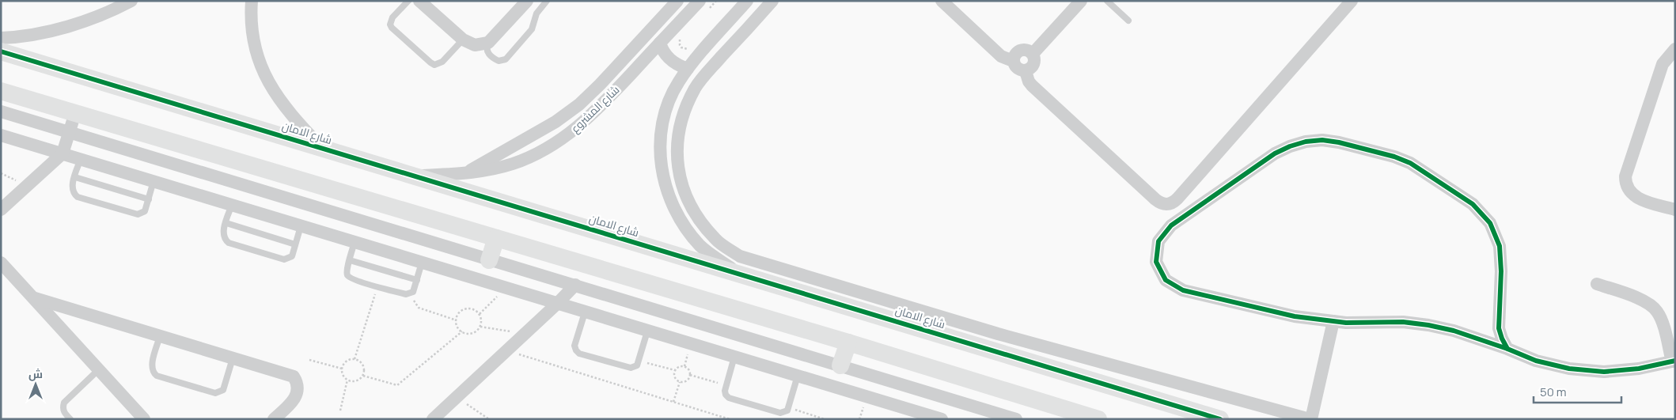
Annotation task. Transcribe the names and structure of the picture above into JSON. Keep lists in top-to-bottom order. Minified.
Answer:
{"streets":{"street":["شارع المشروع","شارع الامان"]},"crossings":[["شارع المشروع","شارع الامان"]],"scale_bar":"50 m","north":"top"}
